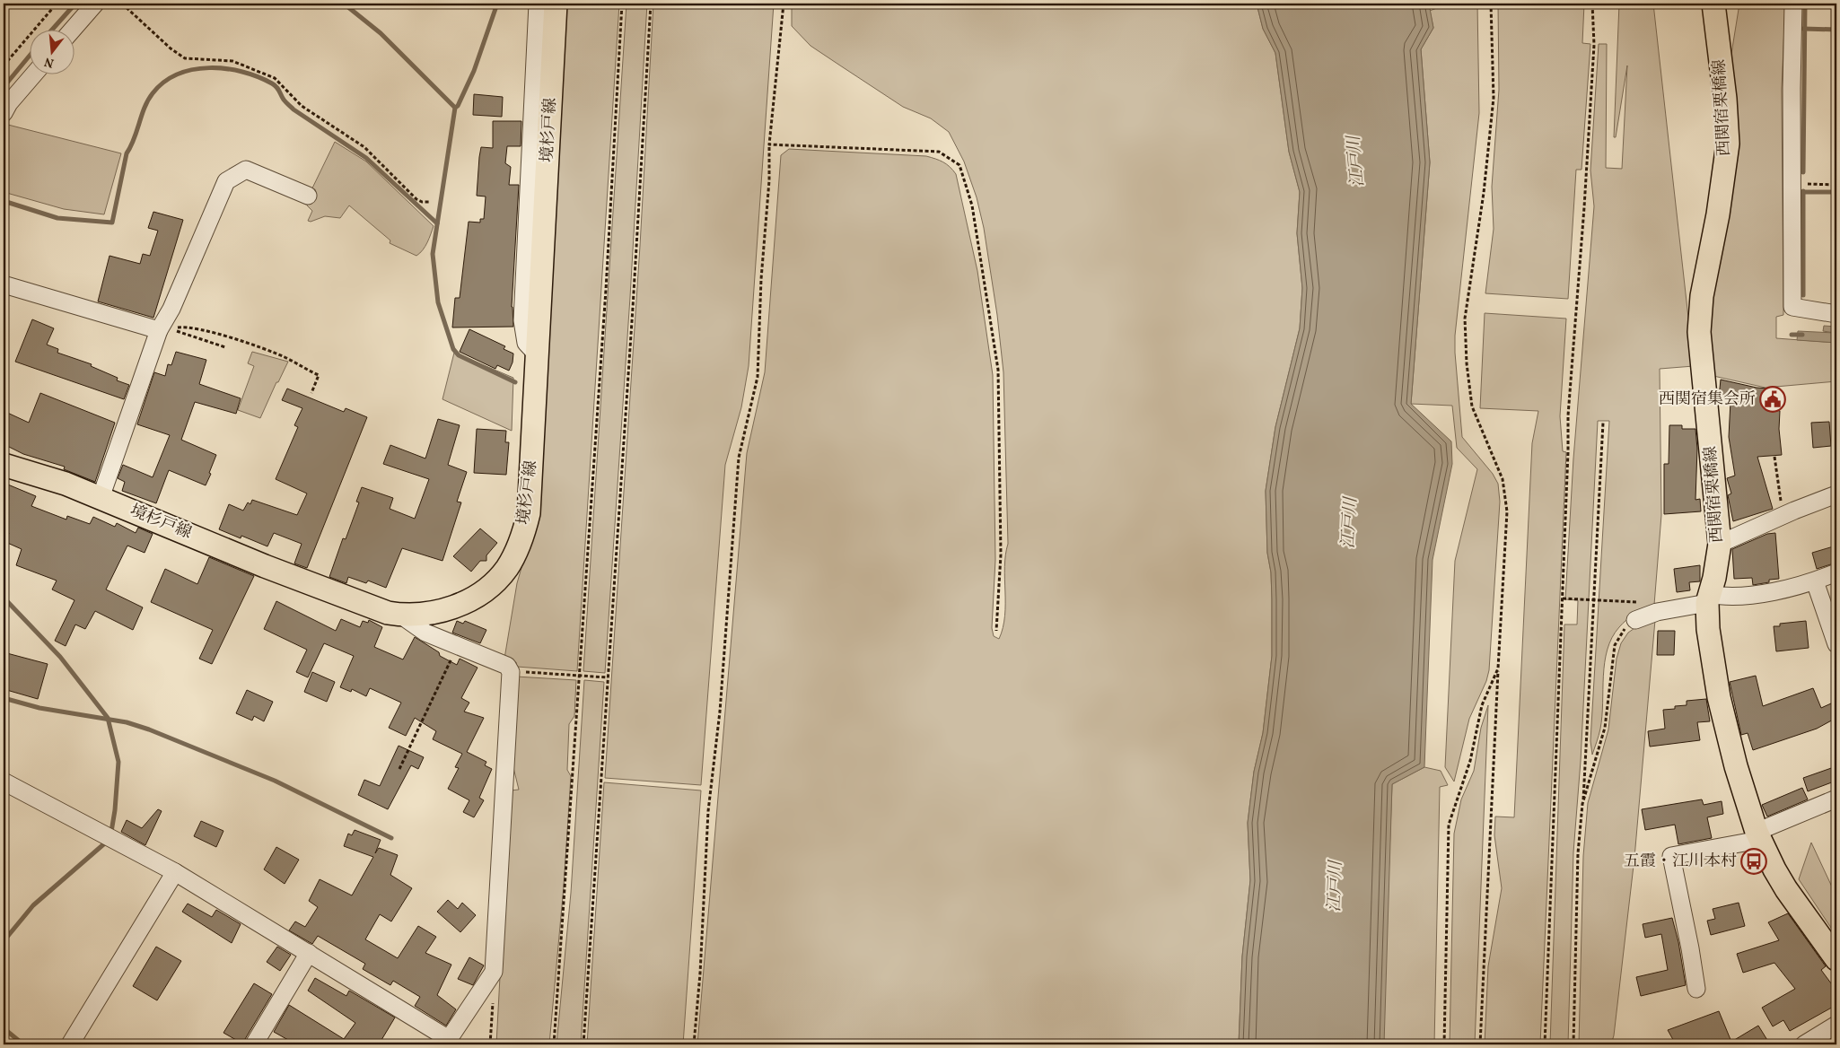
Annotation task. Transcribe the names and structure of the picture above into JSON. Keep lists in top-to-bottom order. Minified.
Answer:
{"streets":{"main road":["西関宿栗橋線","境杉戸線"]},"water":["江戸川"],"places":{"public building":["西関宿集会所"],"bus stop":["五霞・江川本村"]},"north":"bottom"}
